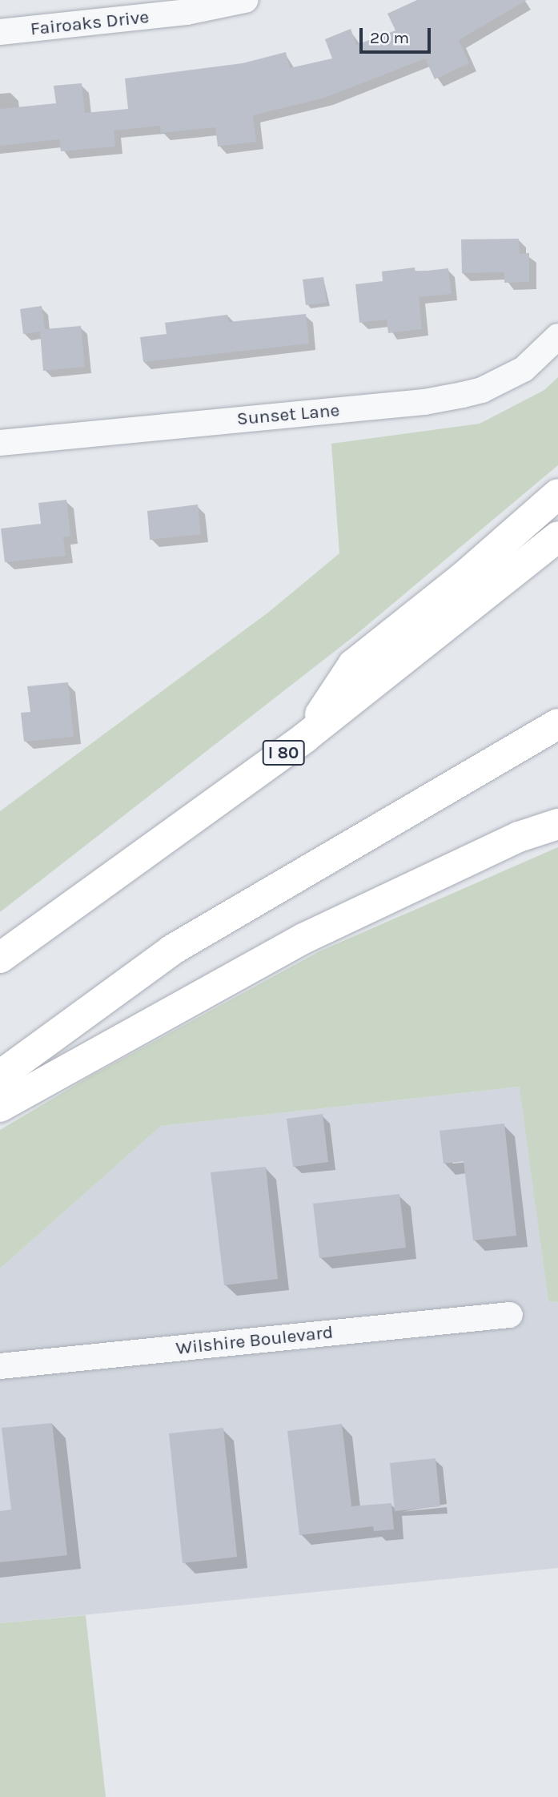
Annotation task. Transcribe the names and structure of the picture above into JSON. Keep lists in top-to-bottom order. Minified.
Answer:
{"streets":{"highway":["I 80"],"street":["Fairoaks Drive","Sunset Lane","Wilshire Boulevard"]},"scale_bar":"20 m"}
